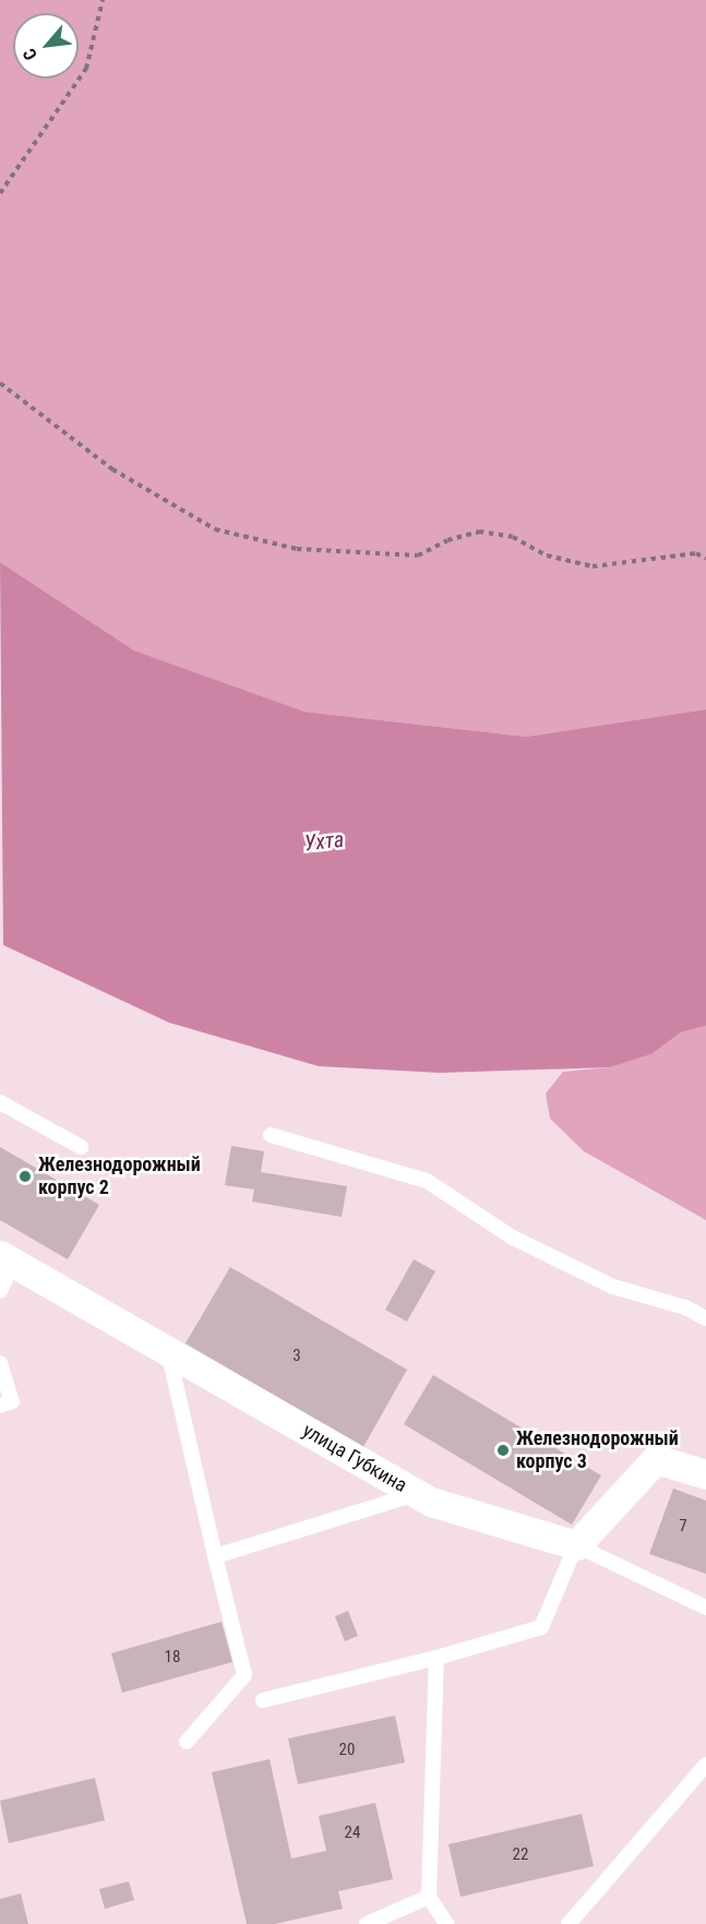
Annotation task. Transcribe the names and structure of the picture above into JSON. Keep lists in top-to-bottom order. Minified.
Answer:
{"streets":{"street":["улица Губкина"]},"water":["Ухта"],"places":["Железнодорожный корпус 2","Железнодорожный корпус 3"],"house_numbers":["3","7","18","20","24","22"],"north":"bottom left"}
